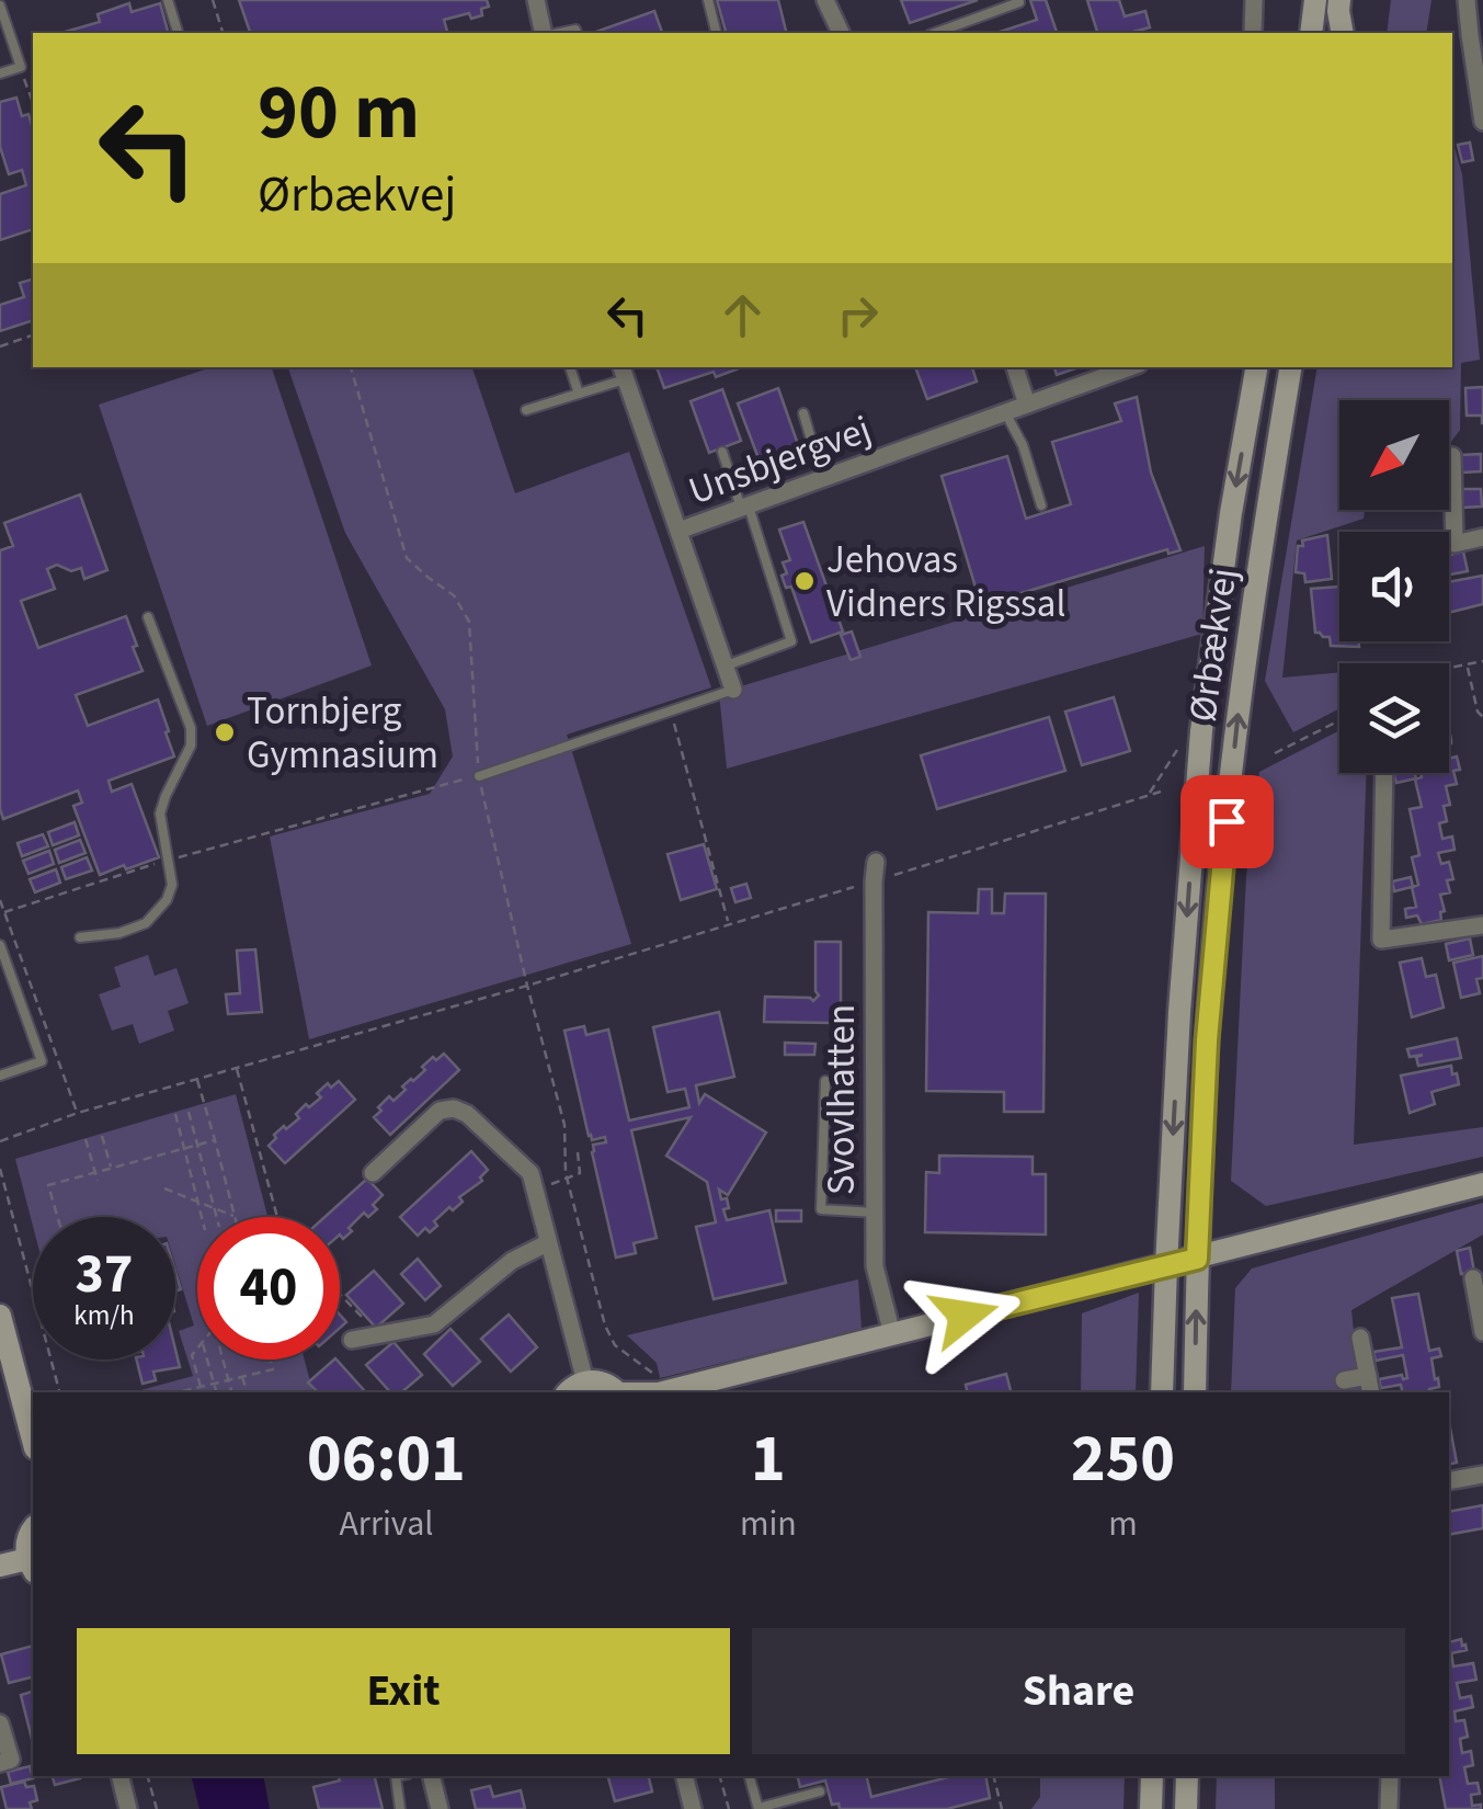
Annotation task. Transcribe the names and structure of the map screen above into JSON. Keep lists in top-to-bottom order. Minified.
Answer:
{"streets":{"main road":["Ørbækvej"],"street":["Unsbjergvej","Svovlhatten"]},"places":["Jehovas Vidners Rigssal","Tornbjerg Gymnasium"],"north":"bottom left","page":{"turn":["90 m","Ørbækvej"],"speed":"37 km/h","limit":"40","eta":["06:01","Arrival","1","min","250","m"],"buttons":["Exit","Share"]}}
